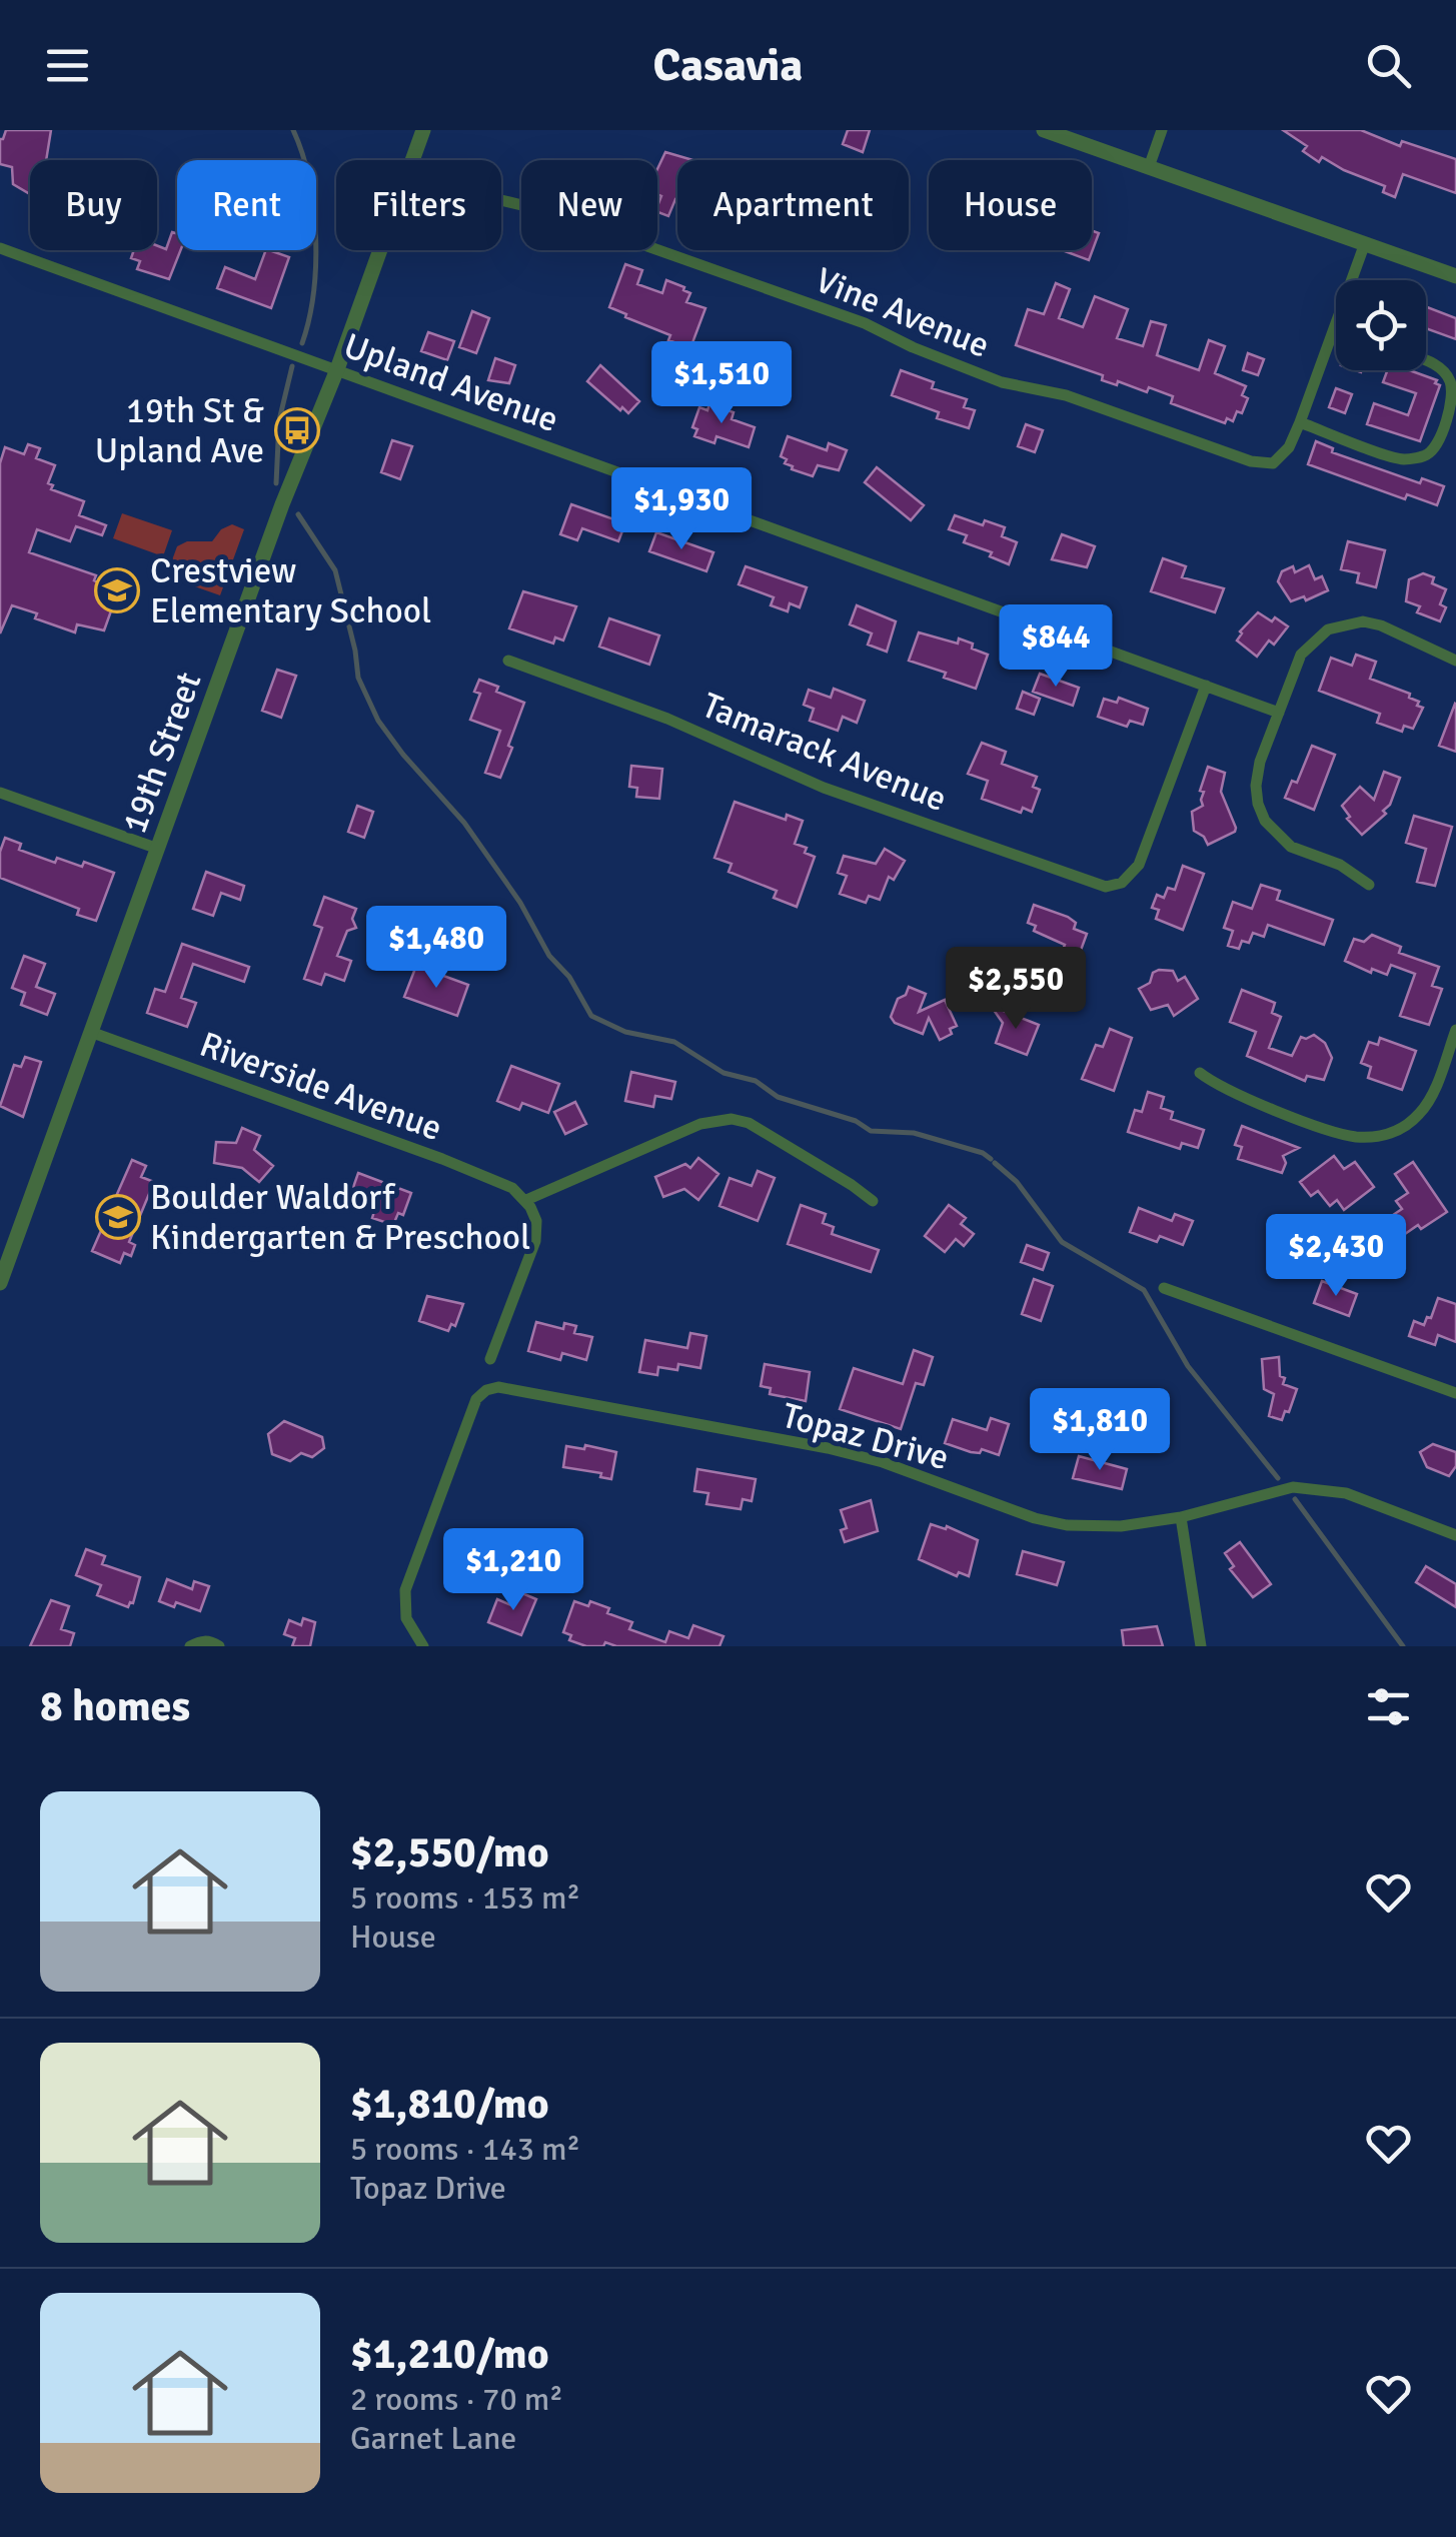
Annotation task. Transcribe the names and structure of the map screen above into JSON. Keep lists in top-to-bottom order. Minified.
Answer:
{"streets":{"street":["Vine Avenue","Upland Avenue","Tamarack Avenue","19th Street","Riverside Avenue","Topaz Drive"]},"crossings":[["Upland Avenue","Tamarack Avenue"],["Upland Avenue","19th Street"],["19th Street","Riverside Avenue"]],"places":{"bus stop":["19th St & Upland Ave"],"school or university":["Crestview Elementary School","Boulder Waldorf Kindergarten & Preschool"]},"page":{"header":"Casavia","chip":["Buy","Rent","Filters","New","Apartment","House"],"price":["$1,510","$1,930","$844","$1,480","$2,550","$2,430","$1,810","$1,210"],"heading":"8 homes","list":[{"name":"$2,550/mo","note":"5 rooms · 153 m² · House"},{"name":"$1,810/mo","note":"5 rooms · 143 m² · Topaz Drive"},{"name":"$1,210/mo","note":"2 rooms · 70 m² · Garnet Lane"}]}}
